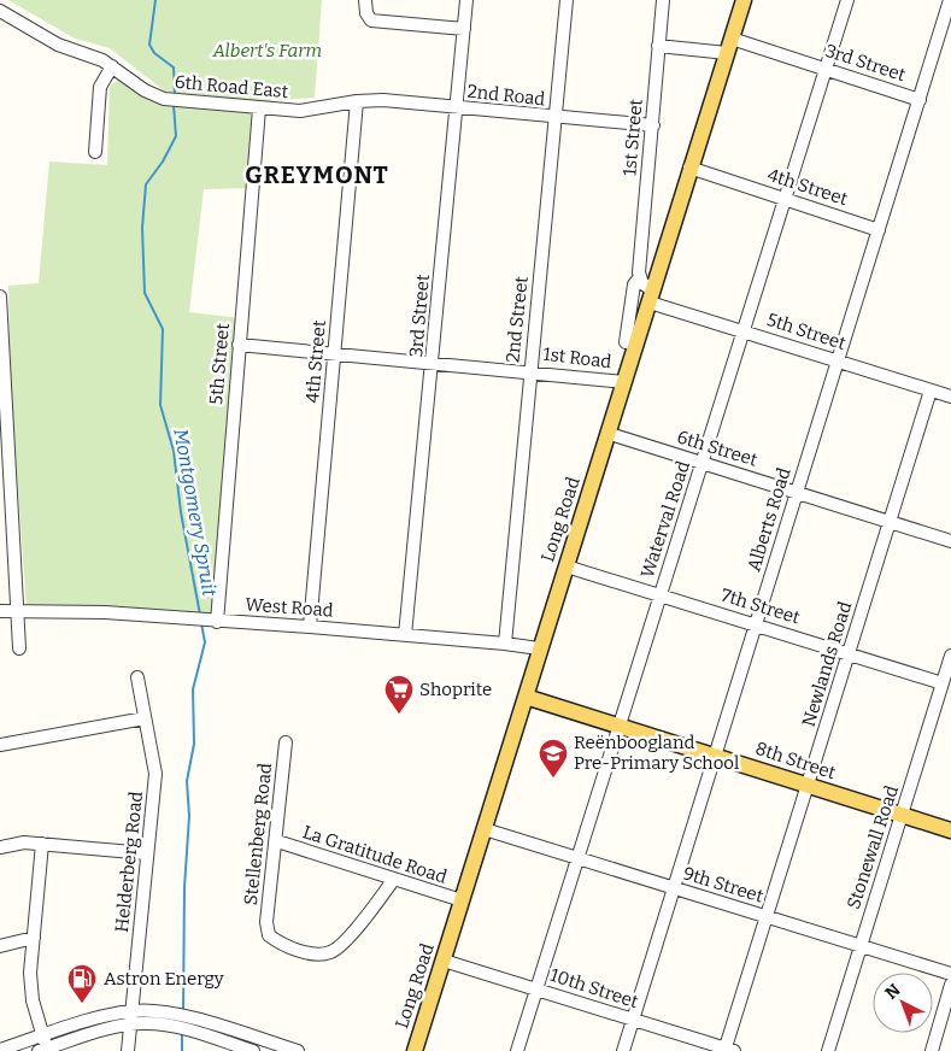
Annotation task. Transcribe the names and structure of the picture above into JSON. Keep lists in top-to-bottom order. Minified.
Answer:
{"streets":{"main road":["Long Road","8th Street"],"street":["3rd Street","6th Road East","2nd Road","1st Street","4th Street","2nd Street","5th Street","1st Road","6th Street","Waterval Road","Alberts Road","7th Street","West Road","Newlands Road","Stellenberg Road","Stonewall Road","La Gratitude Road","Helderberg Road","9th Street","10th Street"]},"crossings":[["3rd Street","2nd Road"],["3rd Street","1st Street"],["3rd Street","1st Road"],["3rd Street","Long Road"],["3rd Street","Waterval Road"],["3rd Street","Alberts Road"],["3rd Street","West Road"],["6th Road East","2nd Road"],["6th Road East","4th Street"],["6th Road East","5th Street"],["2nd Road","1st Street"],["2nd Road","4th Street"],["2nd Road","2nd Street"],["4th Street","1st Road"],["4th Street","Long Road"],["4th Street","Waterval Road"],["4th Street","Alberts Road"],["4th Street","West Road"],["2nd Street","1st Road"],["2nd Street","West Road"],["5th Street","1st Road"],["5th Street","Long Road"],["5th Street","Waterval Road"],["5th Street","Alberts Road"],["5th Street","West Road"],["5th Street","Newlands Road"],["1st Road","Long Road"],["6th Street","Long Road"],["6th Street","Waterval Road"],["6th Street","Alberts Road"],["6th Street","Newlands Road"],["Long Road","7th Street"],["Long Road","West Road"],["Long Road","8th Street"],["Long Road","La Gratitude Road"],["Long Road","9th Street"],["Long Road","10th Street"],["Waterval Road","7th Street"],["Waterval Road","8th Street"],["Waterval Road","9th Street"],["Waterval Road","10th Street"],["Alberts Road","7th Street"],["Alberts Road","8th Street"],["Alberts Road","9th Street"],["Alberts Road","10th Street"],["7th Street","Newlands Road"],["7th Street","Stonewall Road"],["Newlands Road","8th Street"],["Newlands Road","9th Street"],["Newlands Road","10th Street"],["8th Street","Stonewall Road"],["Stellenberg Road","La Gratitude Road"],["Stonewall Road","9th Street"]],"districts":["GREYMONT"],"water":["Montgomery Spruit"],"parks":["Albert's Farm"],"places":{"supermarket":["Shoprite"],"school or university":["Reënboogland Pre-Primary School"],"fuel station":["Astron Energy"]},"north":"top left"}
